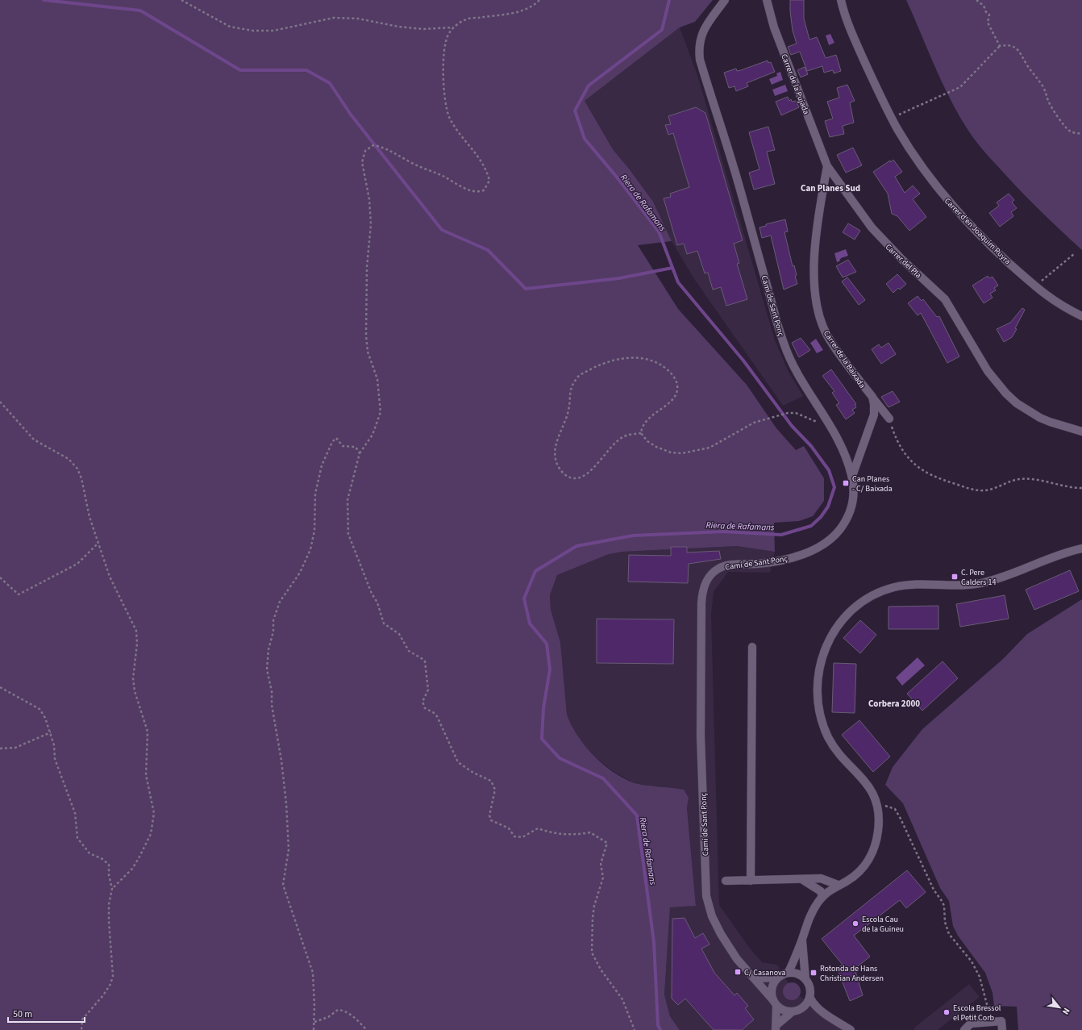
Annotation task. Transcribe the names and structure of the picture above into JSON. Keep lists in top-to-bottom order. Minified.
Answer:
{"streets":{"street":["Carrer de la Pujada","Carrer d'en Joaquim Ruyra","Carrer del Pla","Camí de Sant Ponç","Carrer de la Baixada"]},"crossings":[["Carrer de la Pujada","Carrer del Pla"],["Carrer de la Pujada","Carrer de la Baixada"],["Carrer del Pla","Carrer de la Baixada"]],"districts":["Can Planes Sud","Corbera 2000"],"water":["Riera de Rafamans"],"places":{"transit":["Can Planes - C/ Baixada","C. Pere Calders 14","C/ Casanova","Rotonda de Hans Christian Andersen"],"other":["Escola Cau de la Guineu","Escola Bressol el Petit Corb"]},"scale_bar":"50 m","north":"bottom right"}
